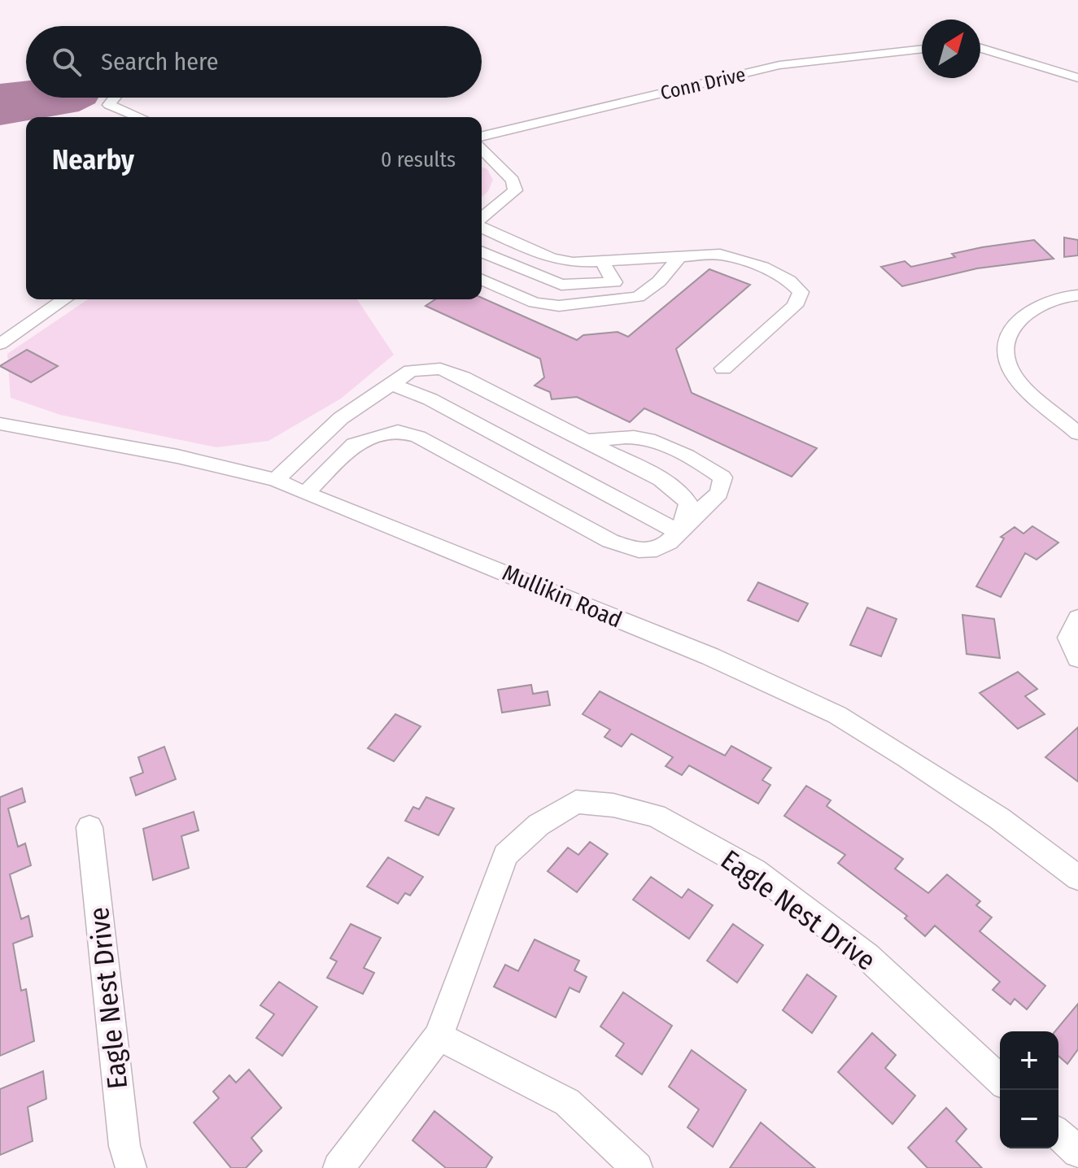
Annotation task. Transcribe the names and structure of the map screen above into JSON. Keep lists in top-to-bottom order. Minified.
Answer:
{"streets":{"street":["Conn Drive","Mullikin Road","Eagle Nest Drive"]},"north":"top right","page":{"search":"Search here","heading":["Nearby","0 results"],"map_buttons":["+","−"]}}
